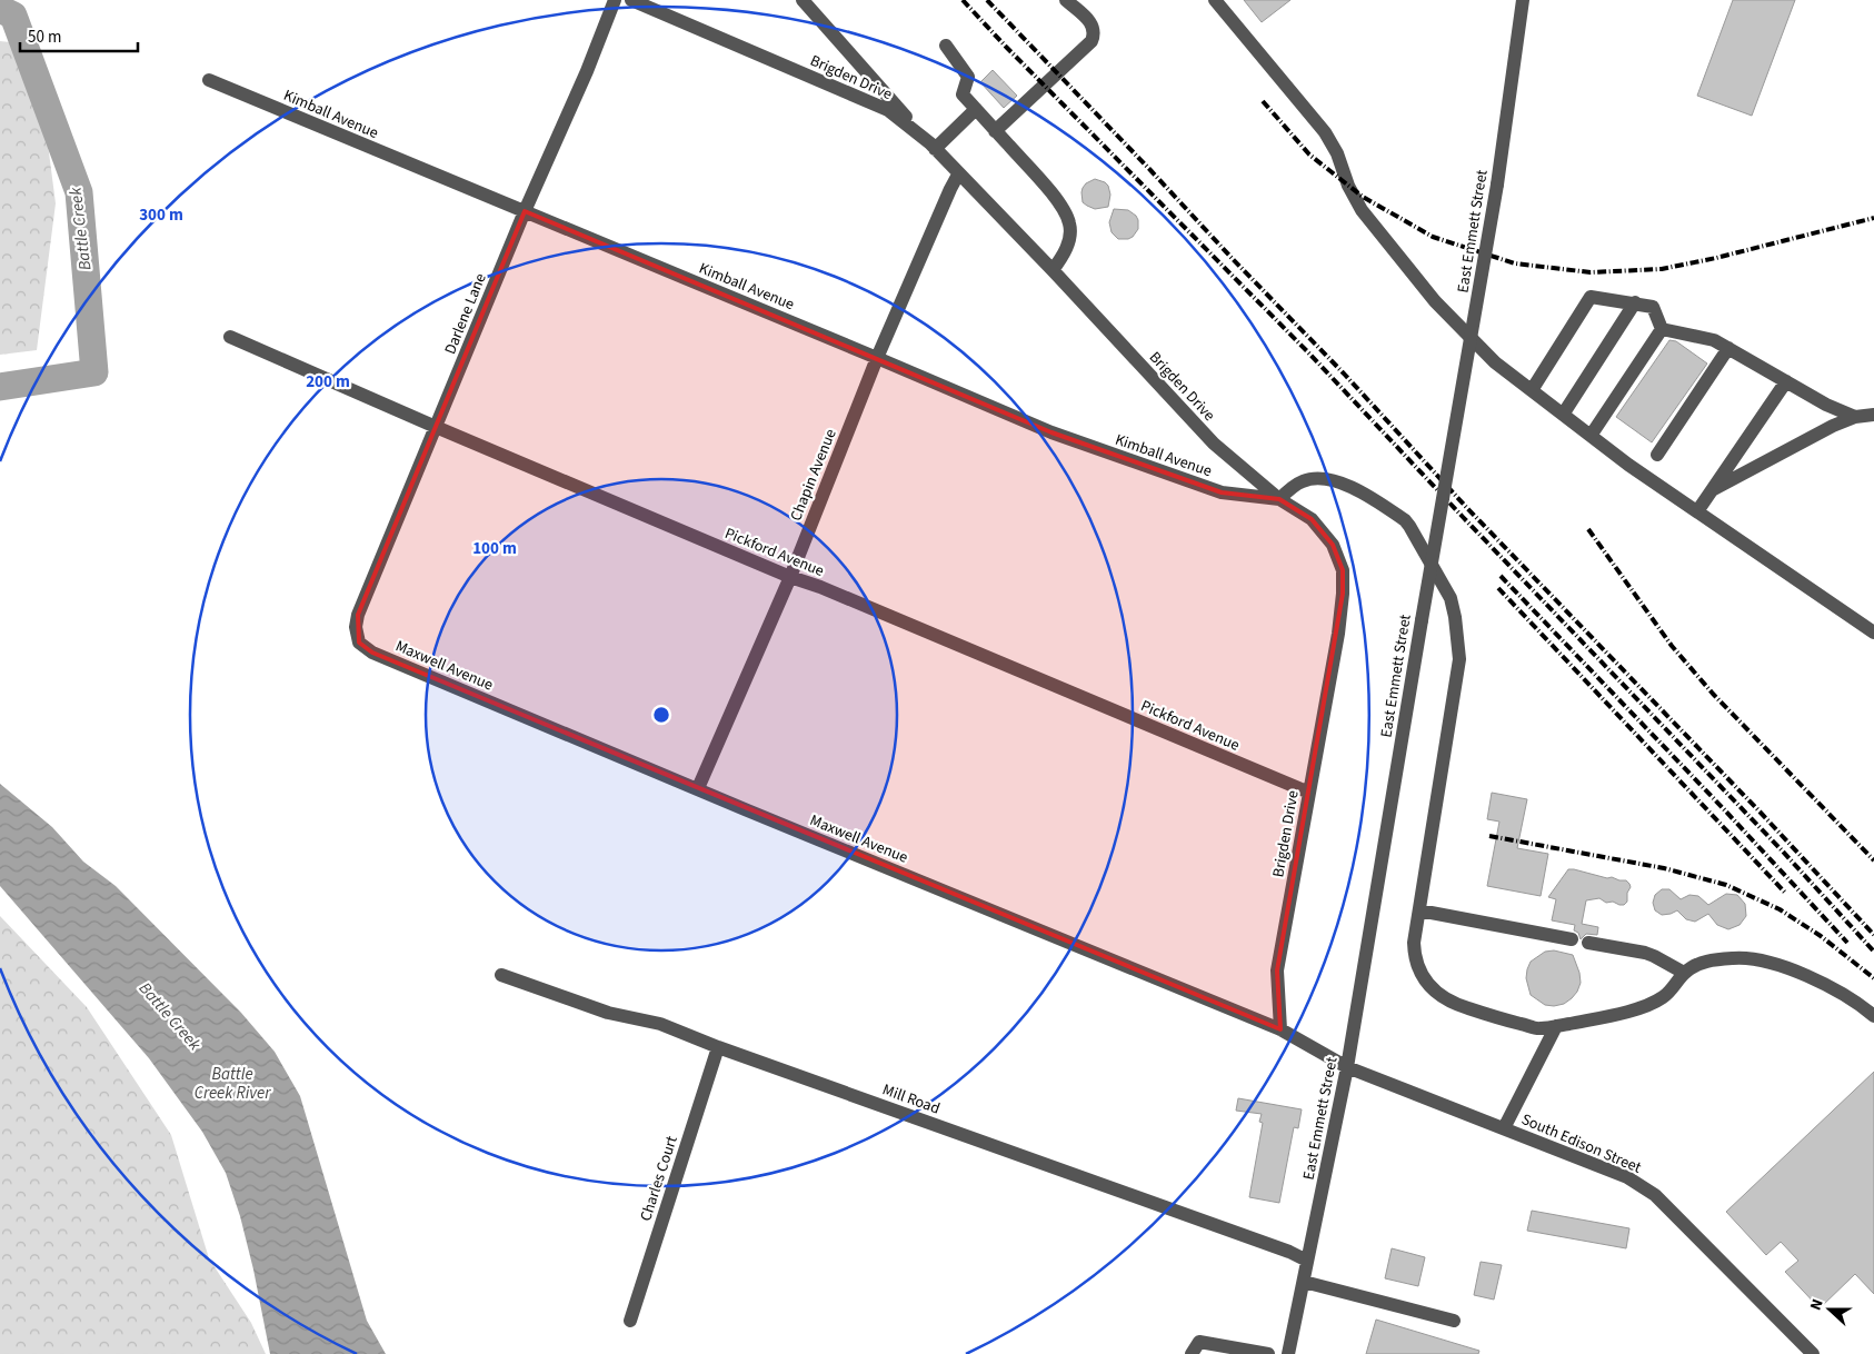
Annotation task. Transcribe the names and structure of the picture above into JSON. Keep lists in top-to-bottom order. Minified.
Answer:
{"streets":{"street":["Brigden Drive","Kimball Avenue","East Emmett Street","Darlene Lane","Chapin Avenue","Pickford Avenue","Maxwell Avenue","Mill Road","South Edison Street","Charles Court"]},"crossings":[["Brigden Drive","Kimball Avenue"],["Brigden Drive","Chapin Avenue"],["Brigden Drive","Pickford Avenue"],["Brigden Drive","Maxwell Avenue"],["Kimball Avenue","Darlene Lane"],["Kimball Avenue","Chapin Avenue"],["East Emmett Street","Maxwell Avenue"],["East Emmett Street","Mill Road"],["East Emmett Street","South Edison Street"],["Darlene Lane","Pickford Avenue"],["Darlene Lane","Maxwell Avenue"],["Chapin Avenue","Pickford Avenue"],["Chapin Avenue","Maxwell Avenue"],["Maxwell Avenue","South Edison Street"],["Mill Road","Charles Court"]],"water":["Battle Creek","Battle Creek River"],"scale_bar":"50 m","north":"left","rings":["300 m","200 m","100 m"]}
